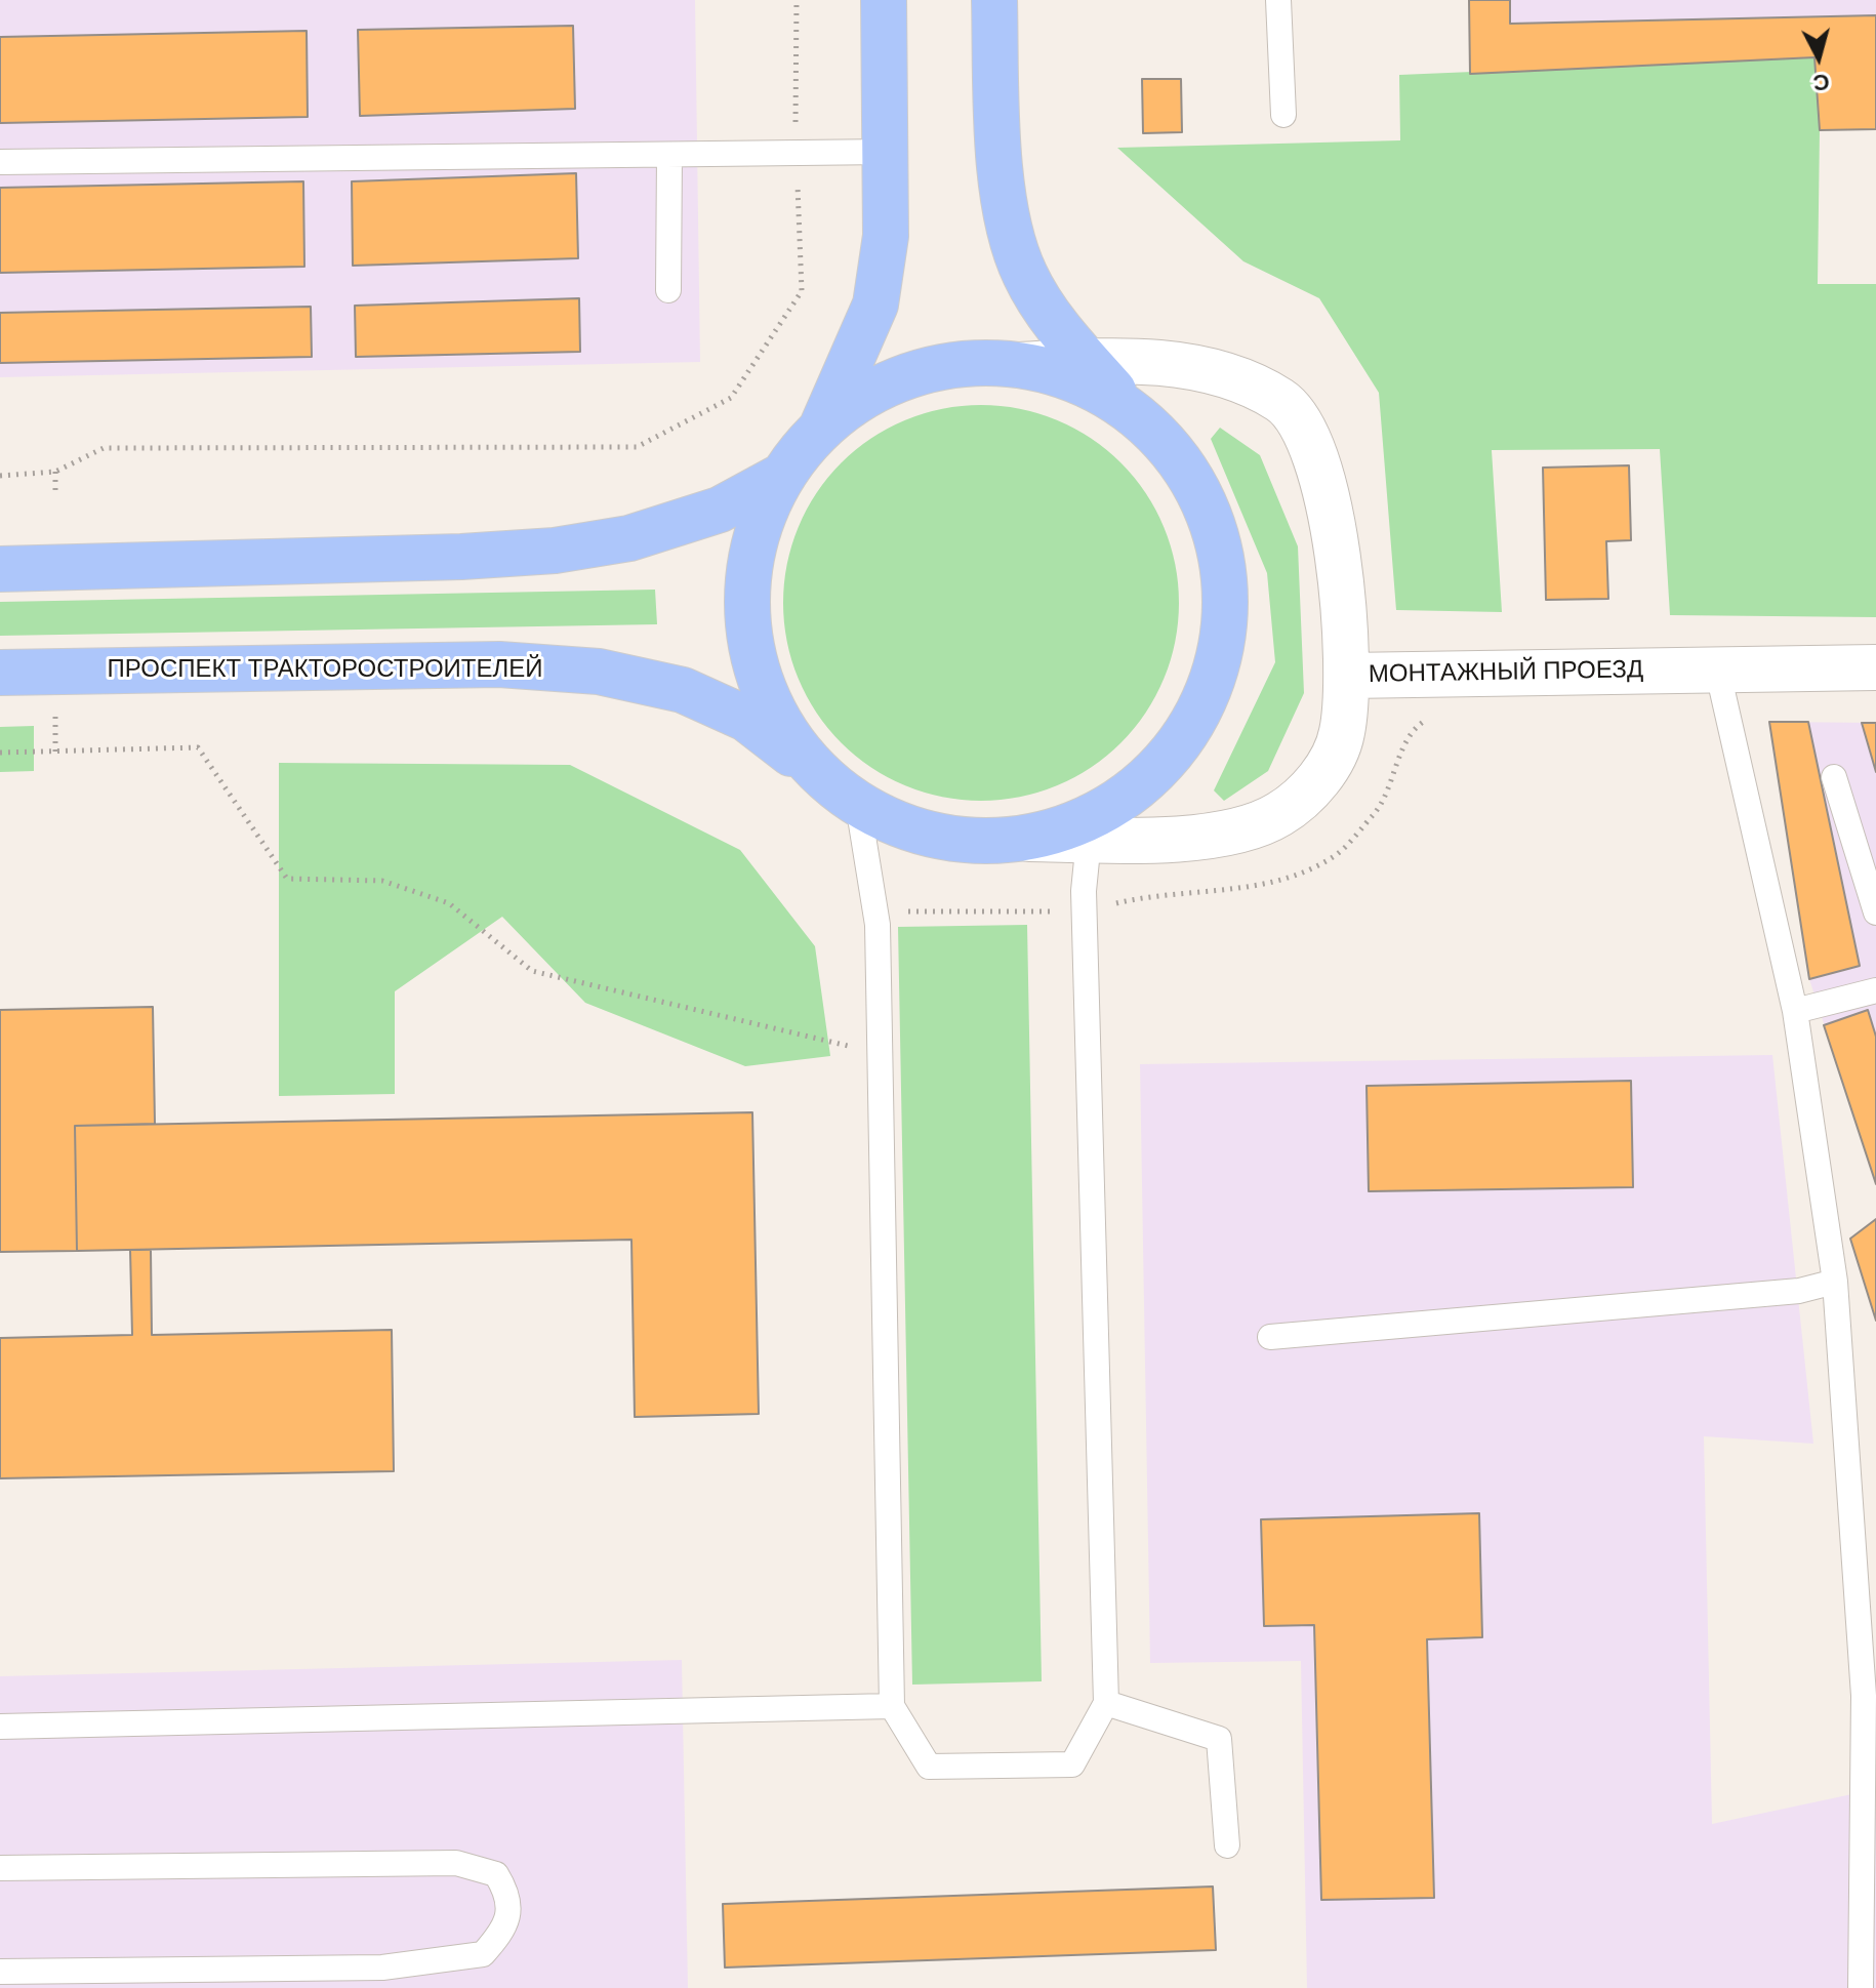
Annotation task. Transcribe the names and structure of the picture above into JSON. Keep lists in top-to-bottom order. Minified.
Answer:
{"streets":{"main road":["ПРОСПЕКТ ТРАКТОРОСТРОИТЕЛЕЙ"],"street":["МОНТАЖНЫЙ ПРОЕЗД"]},"north":"bottom"}
